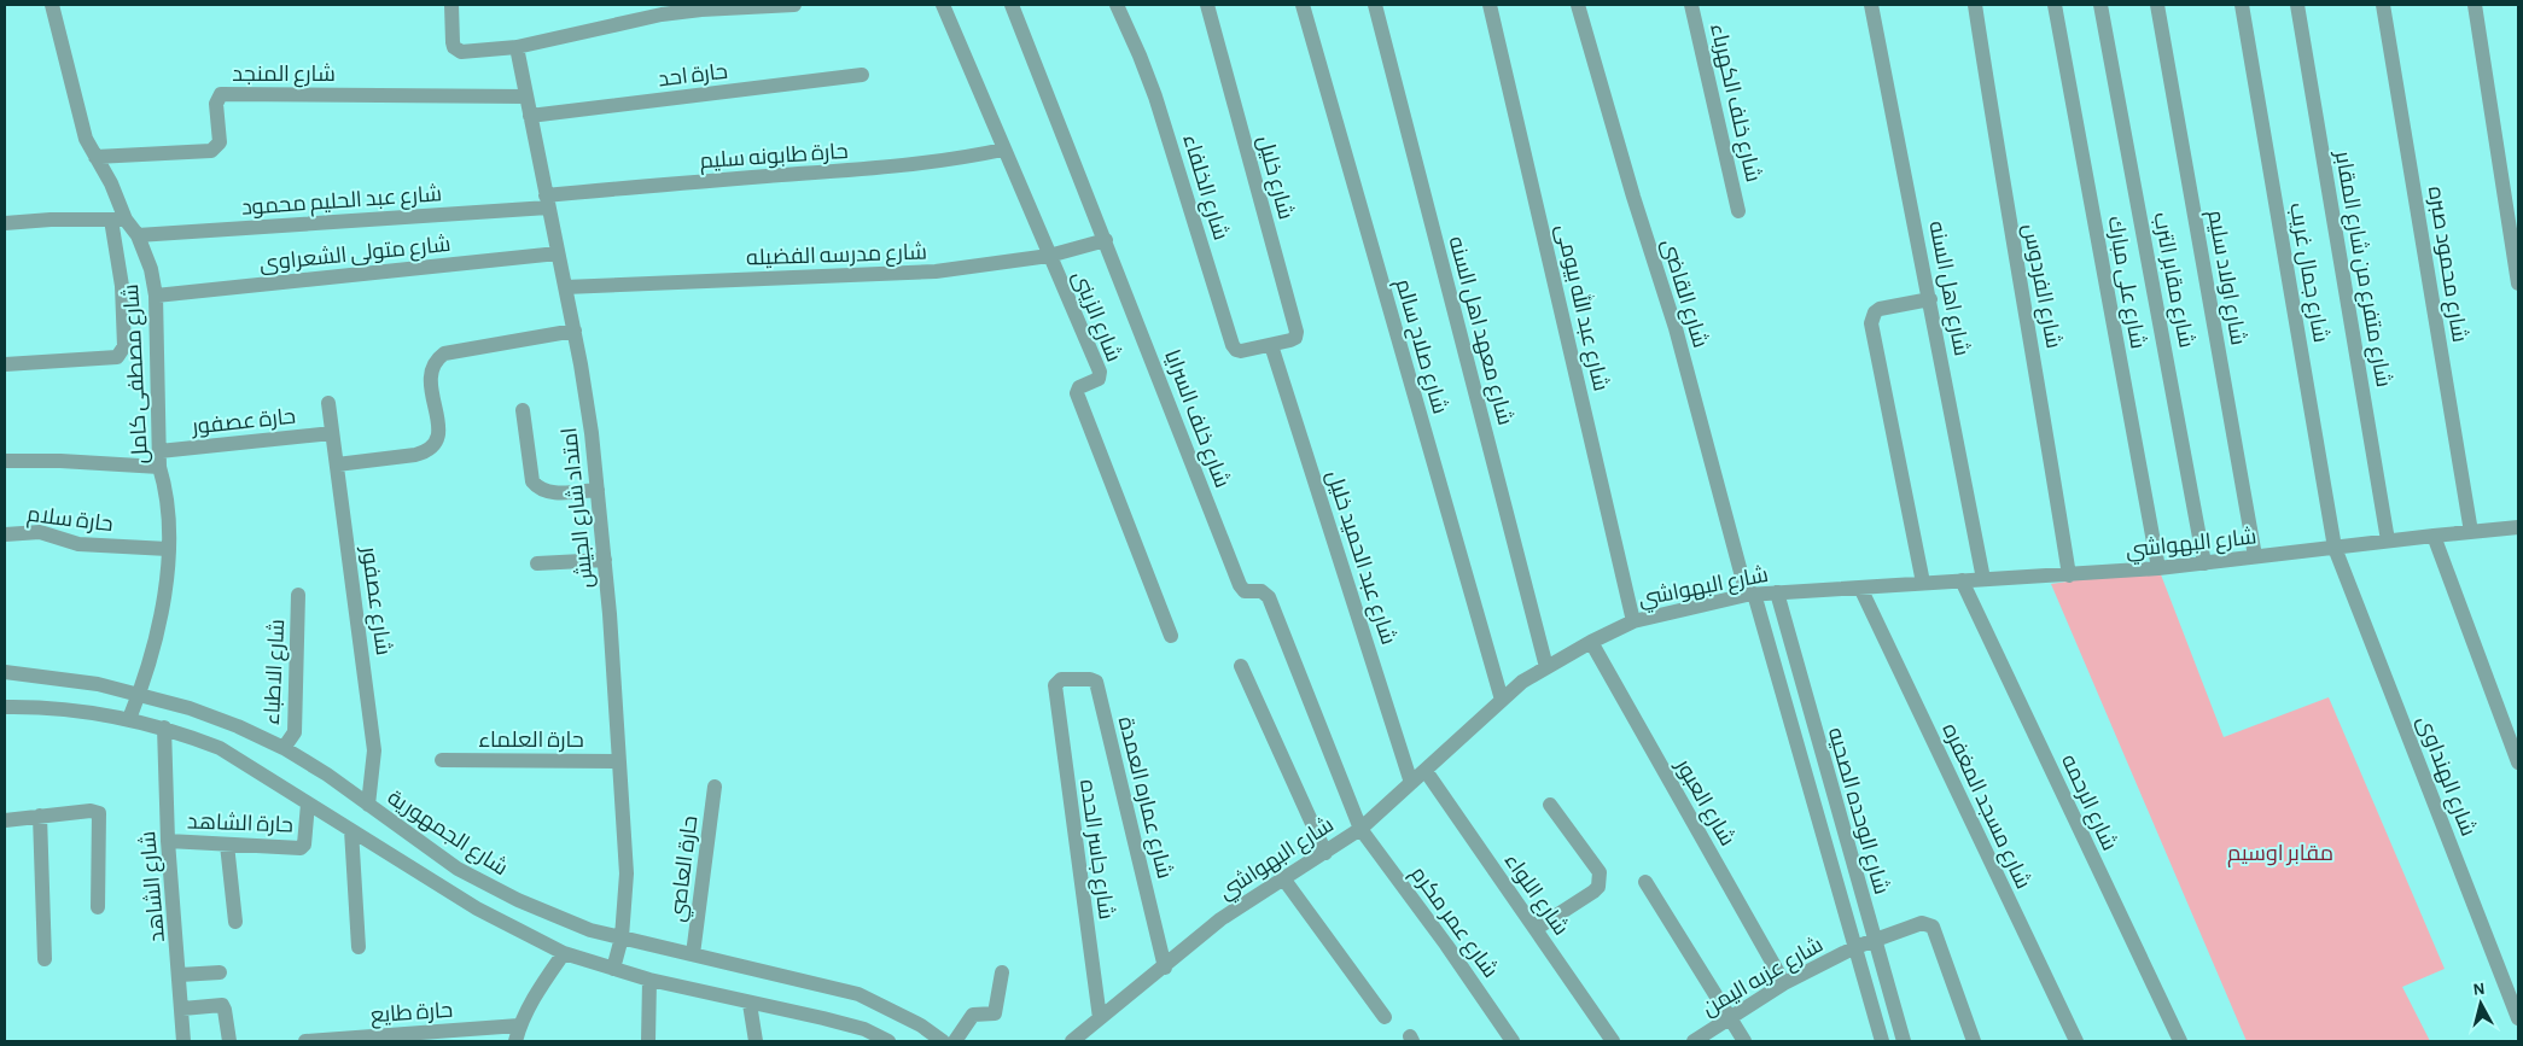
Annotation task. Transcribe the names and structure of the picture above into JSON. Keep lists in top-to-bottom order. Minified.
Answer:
{"streets":{"street":["شارع المنجد","حارة احد","شارع خلف الكهرباء","حارة طابونه سليم","شارع خليل","شارع الخلفاء","شارع عبد الحليم محمود","شارع متولى الشعراوى","شارع مدرسه الفضيله","شارع محمود صبره","شارع متفرع من شارع المقابر","شارع جمال غريب","شارع اولاد سليم","شارع مقابر الترب","شارع على مبارك","شارع الفردوس","شارع اهل السنه","شارع القاضى","شارع عبد الله بيومى","شارع الزينى","شارع معهد اهل السنه","شارع صلاح سالم","شارع مصطفى كامل","شارع خلف السرايا","حارة عصفور","امتداد شارع الجيش","حارة سلام","شارع البهواشي","شارع عبد الحميد خليل","شارع عصفور","شارع الاطباء","حارة العلماء","شارع الهنداوى","شارع عماره العمدة","شارع العبور","شارع الرحمه","شارع مسجد المغفره","شارع الوحده الصحيه","حارة الشاهد","شارع الجمهورية","شارع جاسر الحده","حارة العاصي","شارع الشاهد","شارع اللواء","شارع عمر مكرم","شارع عزبه اليمن","حارة طايع"]},"crossings":[["شارع المنجد","شارع مصطفى كامل"],["شارع المنجد","امتداد شارع الجيش"],["حارة احد","امتداد شارع الجيش"],["حارة طابونه سليم","شارع عبد الحليم محمود"],["حارة طابونه سليم","شارع الزينى"],["حارة طابونه سليم","امتداد شارع الجيش"],["شارع خليل","شارع الخلفاء"],["شارع خليل","شارع عبد الحميد خليل"],["شارع الخلفاء","شارع عبد الحميد خليل"],["شارع عبد الحليم محمود","شارع مصطفى كامل"],["شارع عبد الحليم محمود","امتداد شارع الجيش"],["شارع متولى الشعراوى","شارع مصطفى كامل"],["شارع متولى الشعراوى","امتداد شارع الجيش"],["شارع مدرسه الفضيله","شارع الزينى"],["شارع مدرسه الفضيله","شارع خلف السرايا"],["شارع مدرسه الفضيله","امتداد شارع الجيش"],["شارع محمود صبره","شارع البهواشي"],["شارع متفرع من شارع المقابر","شارع البهواشي"],["شارع جمال غريب","شارع البهواشي"],["شارع جمال غريب","شارع الهنداوى"],["شارع اولاد سليم","شارع البهواشي"],["شارع مقابر الترب","شارع البهواشي"],["شارع على مبارك","شارع البهواشي"],["شارع الفردوس","شارع البهواشي"],["شارع اهل السنه","شارع البهواشي"],["شارع القاضى","شارع البهواشي"],["شارع القاضى","شارع الوحده الصحيه"],["شارع عبد الله بيومى","شارع البهواشي"],["شارع معهد اهل السنه","شارع البهواشي"],["شارع صلاح سالم","شارع البهواشي"],["شارع مصطفى كامل","حارة عصفور"],["شارع مصطفى كامل","حارة سلام"],["شارع مصطفى كامل","شارع الجمهورية"],["شارع خلف السرايا","شارع البهواشي"],["شارع خلف السرايا","شارع عمر مكرم"],["حارة عصفور","شارع عصفور"],["امتداد شارع الجيش","حارة العلماء"],["امتداد شارع الجيش","شارع الجمهورية"],["شارع البهواشي","شارع عبد الحميد خليل"],["شارع البهواشي","شارع الهنداوى"],["شارع البهواشي","شارع عماره العمدة"],["شارع البهواشي","شارع العبور"],["شارع البهواشي","شارع الرحمه"],["شارع البهواشي","شارع مسجد المغفره"],["شارع البهواشي","شارع الوحده الصحيه"],["شارع البهواشي","شارع جاسر الحده"],["شارع البهواشي","شارع اللواء"],["شارع البهواشي","شارع عمر مكرم"],["شارع عصفور","شارع الجمهورية"],["شارع الاطباء","شارع الجمهورية"],["شارع عماره العمدة","شارع جاسر الحده"],["شارع العبور","شارع عزبه اليمن"],["شارع الوحده الصحيه","شارع عزبه اليمن"],["حارة الشاهد","شارع الشاهد"],["شارع الجمهورية","حارة العاصي"]],"parks":["مقابر اوسيم"],"north":"top"}
